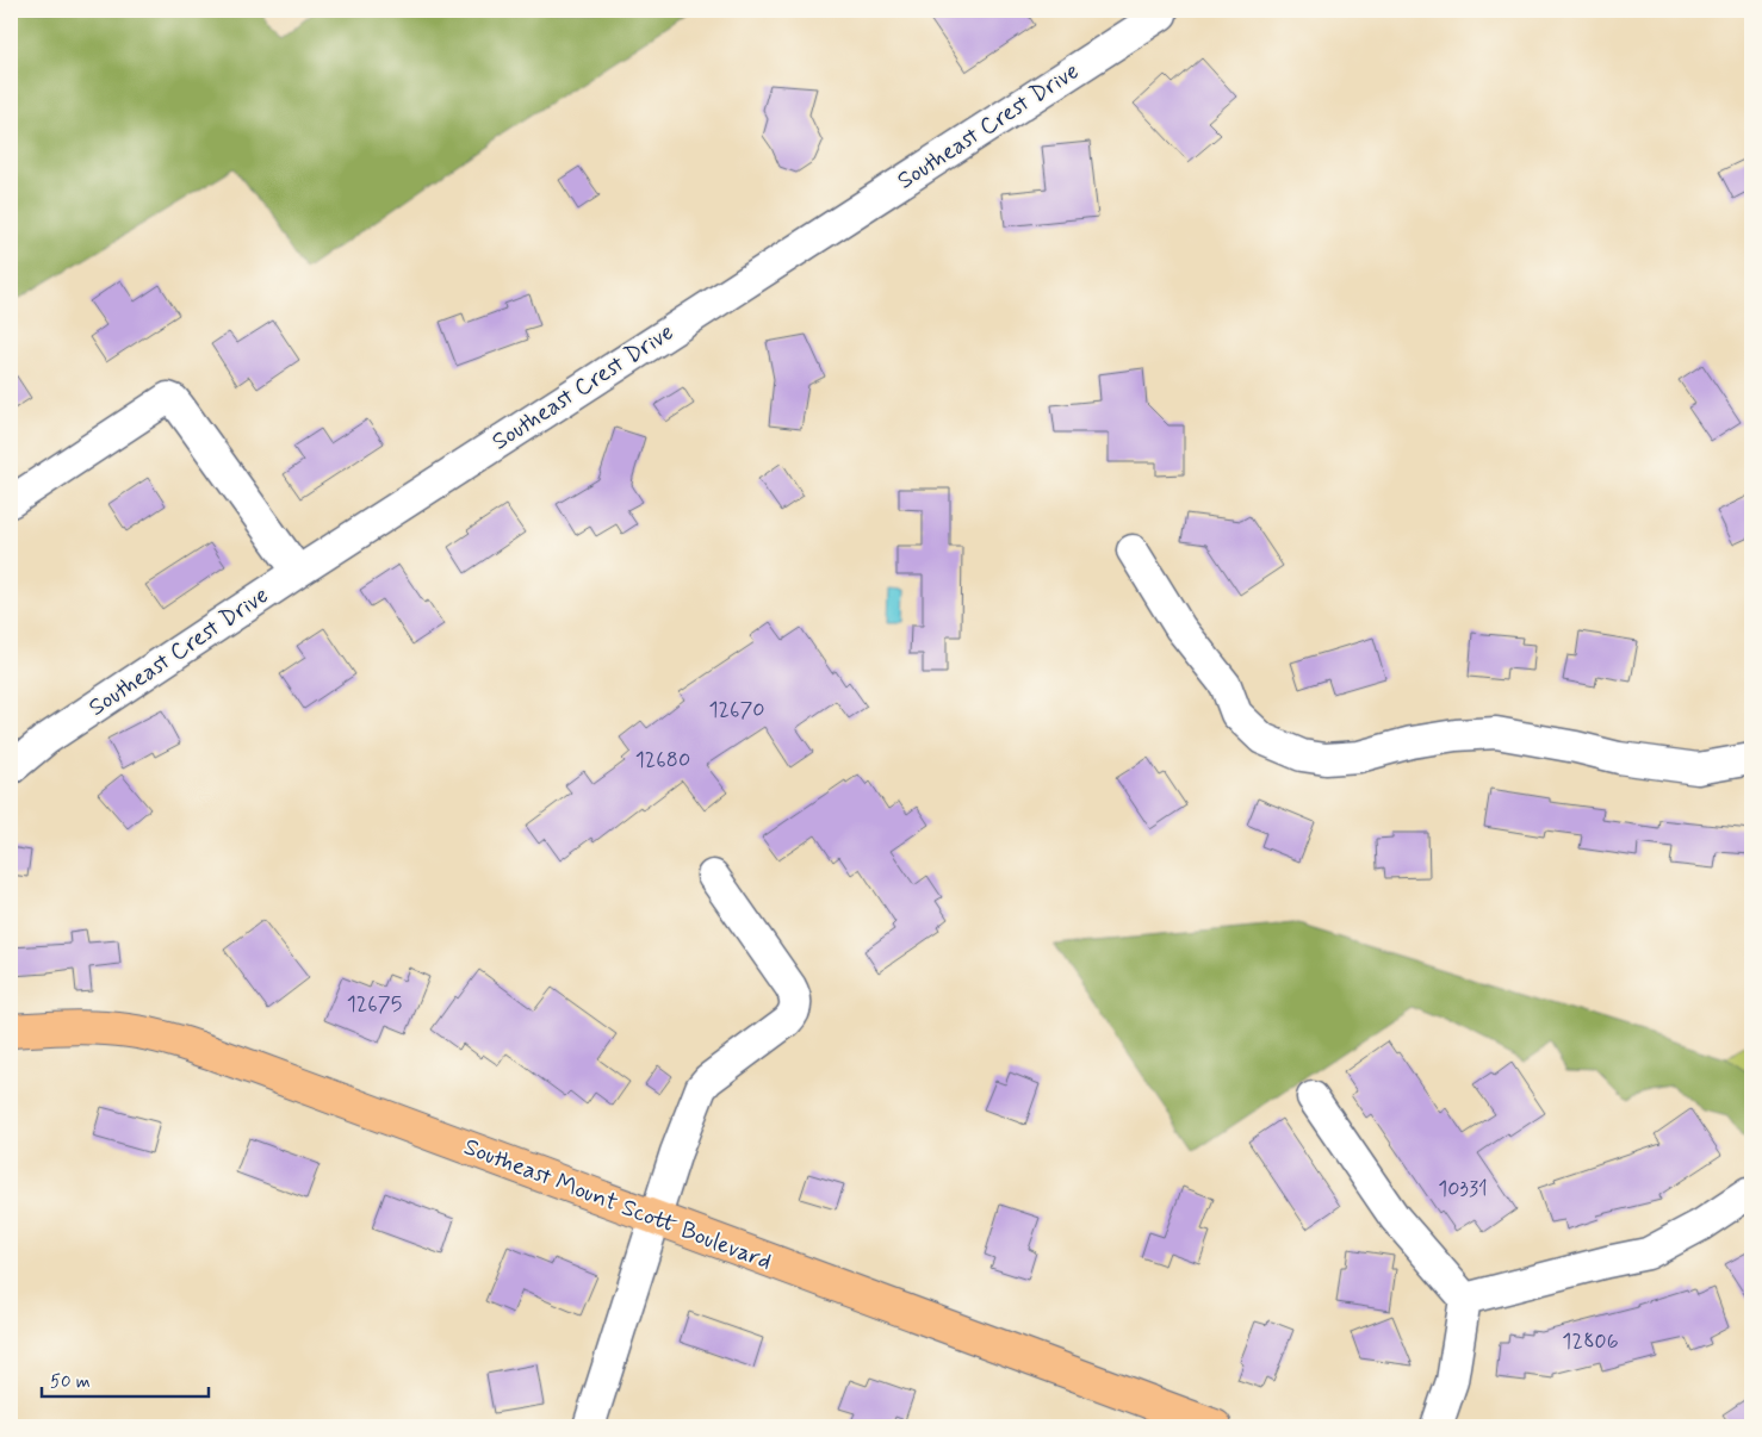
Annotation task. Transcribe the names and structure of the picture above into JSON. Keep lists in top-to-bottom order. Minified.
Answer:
{"streets":{"main road":["Southeast Mount Scott Boulevard"],"street":["Southeast Crest Drive"]},"house_numbers":["12670","12680","12675","10331","12806"],"scale_bar":"50 m"}
